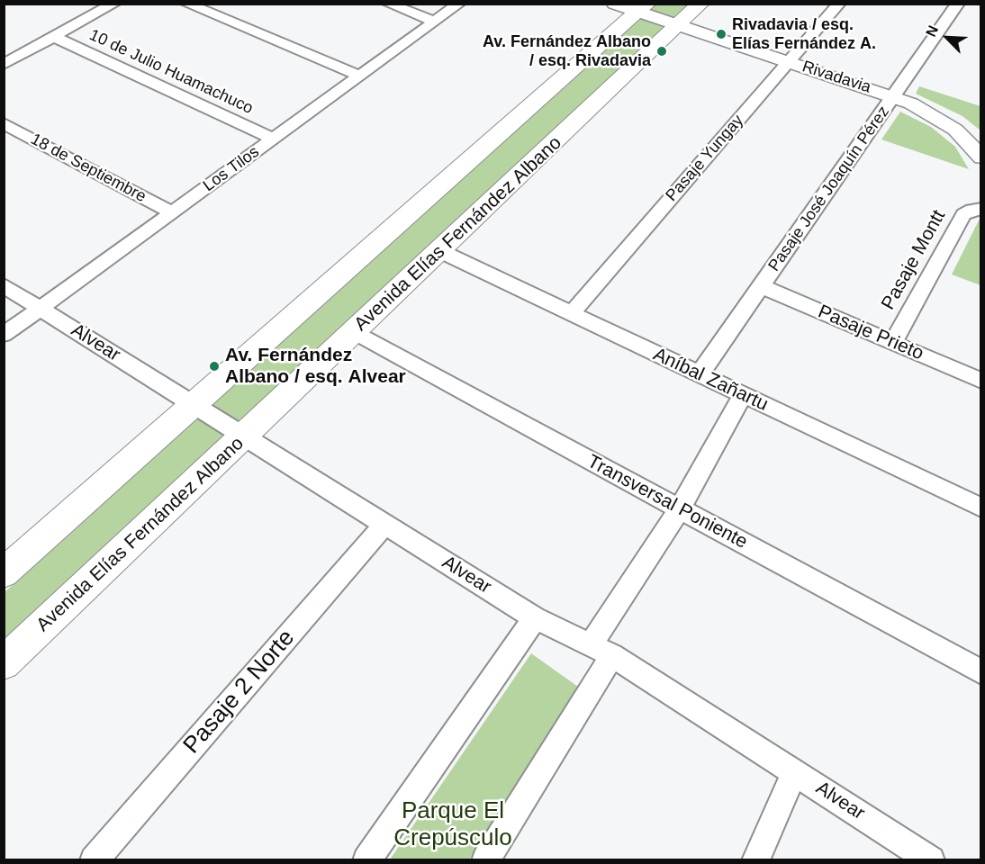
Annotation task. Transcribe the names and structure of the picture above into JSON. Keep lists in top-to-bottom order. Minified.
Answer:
{"streets":{"main road":["Avenida Elías Fernández Albano"],"street":["10 de Julio Huamachuco","Rivadavia","Pasaje Yungay","18 de Septiembre","Los Tilos","Pasaje José Joaquín Pérez","Pasaje Montt","Pasaje Prieto","Alvear","Aníbal Zañartu","Transversal Poniente","Pasaje 2 Norte"]},"crossings":[["10 de Julio Huamachuco","Los Tilos"],["Rivadavia","Pasaje Yungay"],["Rivadavia","Pasaje José Joaquín Pérez"],["Rivadavia","Avenida Elías Fernández Albano"],["Pasaje Yungay","Aníbal Zañartu"],["18 de Septiembre","Los Tilos"],["Los Tilos","Alvear"],["Pasaje José Joaquín Pérez","Pasaje Prieto"],["Pasaje José Joaquín Pérez","Aníbal Zañartu"],["Avenida Elías Fernández Albano","Alvear"],["Avenida Elías Fernández Albano","Aníbal Zañartu"],["Avenida Elías Fernández Albano","Transversal Poniente"],["Pasaje Montt","Pasaje Prieto"],["Alvear","Pasaje 2 Norte"]],"parks":["Parque El Crepúsculo"],"places":["Rivadavia / esq. Elías Fernández A.","Av. Fernández Albano / esq. Rivadavia","Av. Fernández Albano / esq. Alvear"],"north":"top left"}
